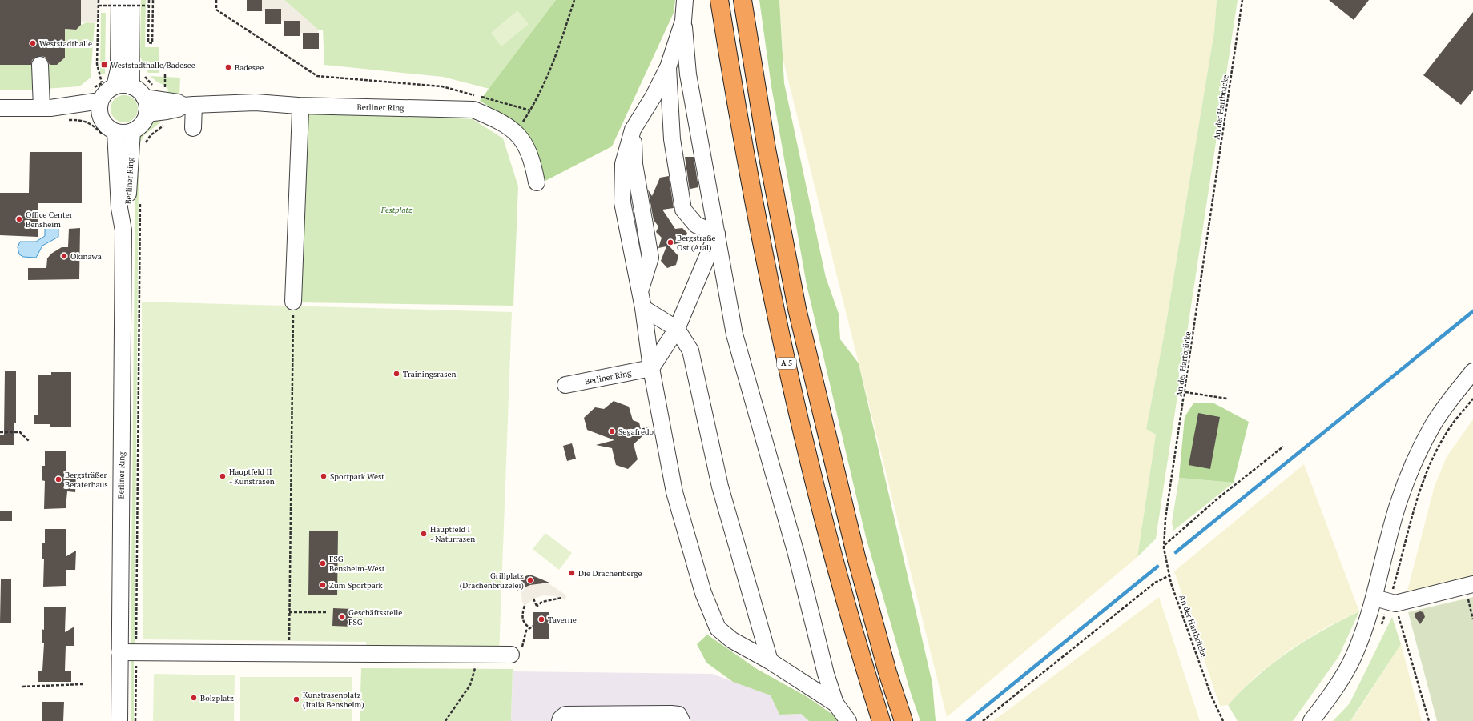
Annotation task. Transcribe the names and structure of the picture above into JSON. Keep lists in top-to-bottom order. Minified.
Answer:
{"streets":{"highway":["A 5"],"street":["Berliner Ring"],"path":["An der Hartbrücke"]},"parks":["Festplatz"],"places":{"other":["Weststadthalle","Badesee","Office Center Bensheim","Bergstraße Ost (Aral)","Okinawa","Trainingsrasen","Segafredo","Hauptfeld II - Kunstrasen","Sportpark West","Bergsträßer Beraterhaus","Hauptfeld I - Naturrasen","FSG Bensheim-West","Die Drachenberge","Grillplatz (Drachenbruzelei)","Zum Sportpark","Geschäftsstelle FSG","Taverne","Bolzplatz","Kunstrasenplatz (Italia Bensheim)"],"transit":["Weststadthalle/Badesee"]}}
